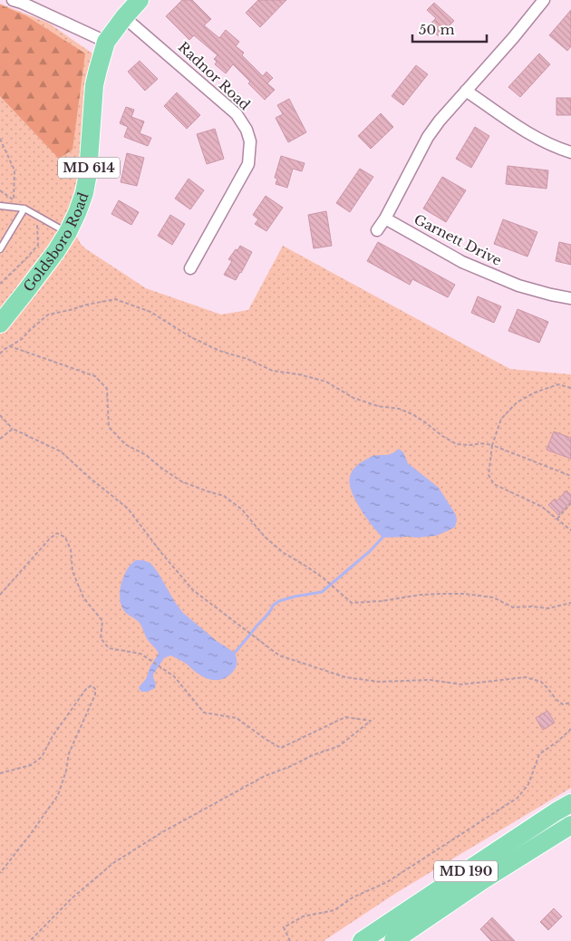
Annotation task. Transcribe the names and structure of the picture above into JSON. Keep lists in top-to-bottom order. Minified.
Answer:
{"streets":{"main road":["MD 614","Goldsboro Road","MD 190"],"street":["Radnor Road","Garnett Drive"]},"crossings":[["Radnor Road","Goldsboro Road"]],"scale_bar":"50 m"}
